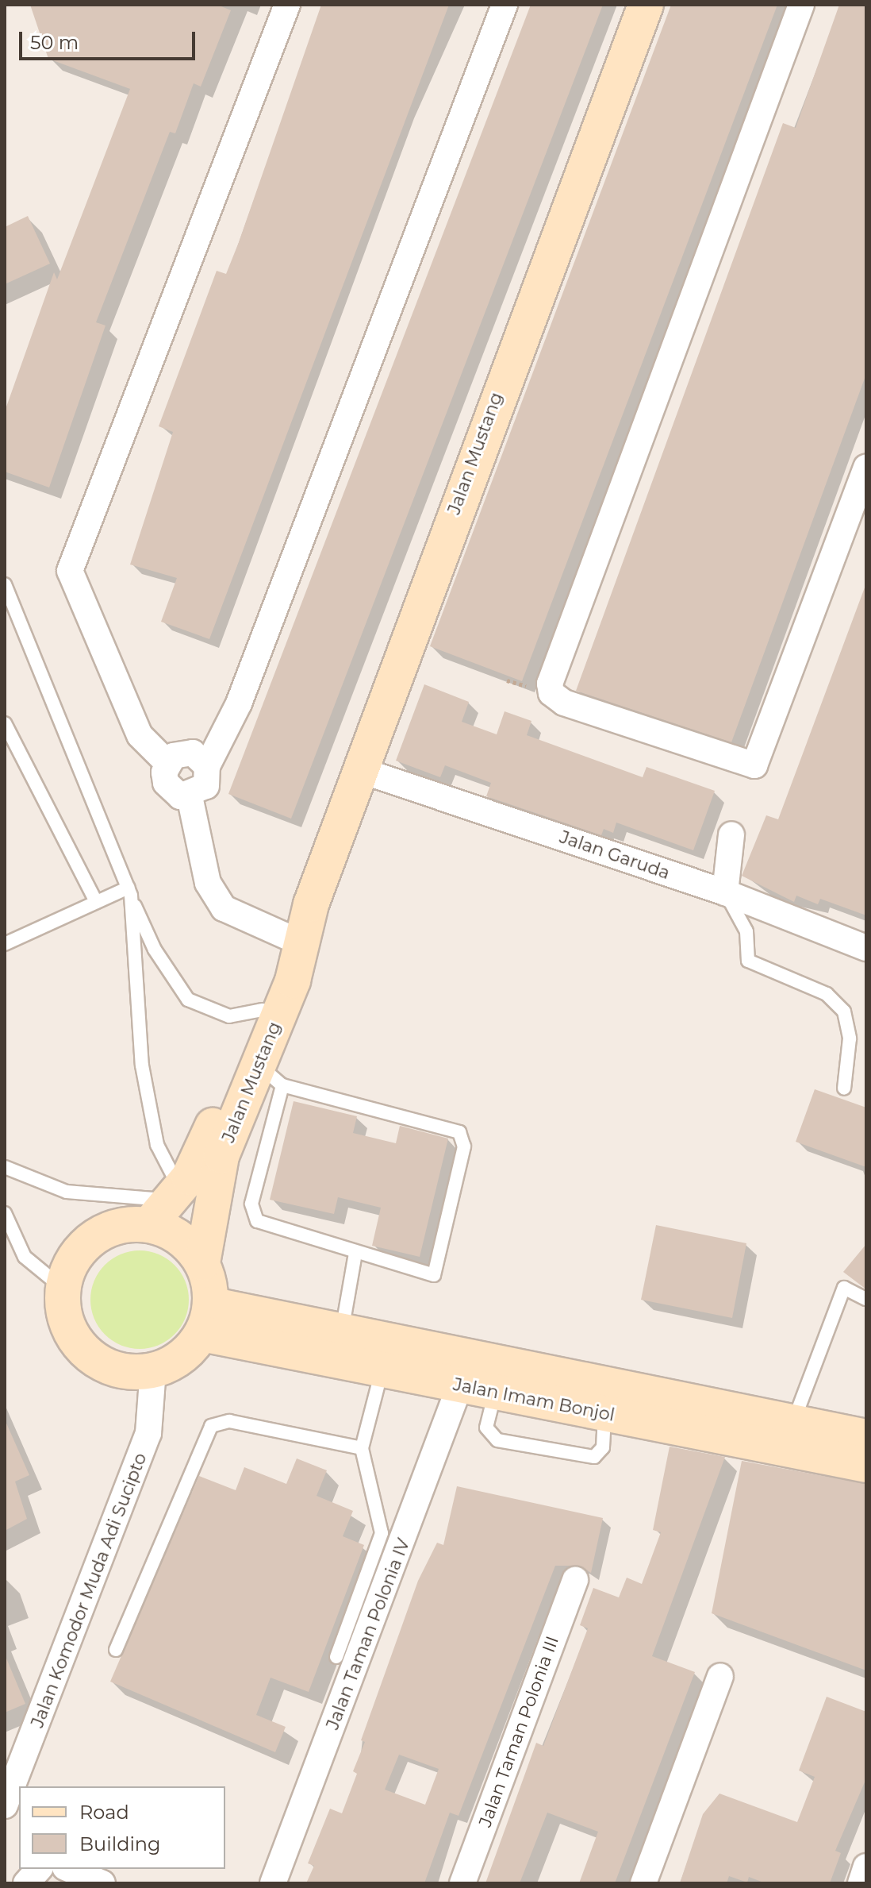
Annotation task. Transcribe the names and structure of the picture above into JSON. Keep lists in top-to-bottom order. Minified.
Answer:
{"streets":{"main road":["Jalan Mustang","Jalan Imam Bonjol"],"street":["Jalan Garuda","Jalan Komodor Muda Adi Sucipto","Jalan Taman Polonia IV","Jalan Taman Polonia III"]},"crossings":[["Jalan Mustang","Jalan Garuda"],["Jalan Mustang","Jalan Imam Bonjol"],["Jalan Mustang","Jalan Komodor Muda Adi Sucipto"],["Jalan Imam Bonjol","Jalan Komodor Muda Adi Sucipto"],["Jalan Imam Bonjol","Jalan Taman Polonia IV"]],"legend":["Road","Building"],"scale_bar":"50 m"}
